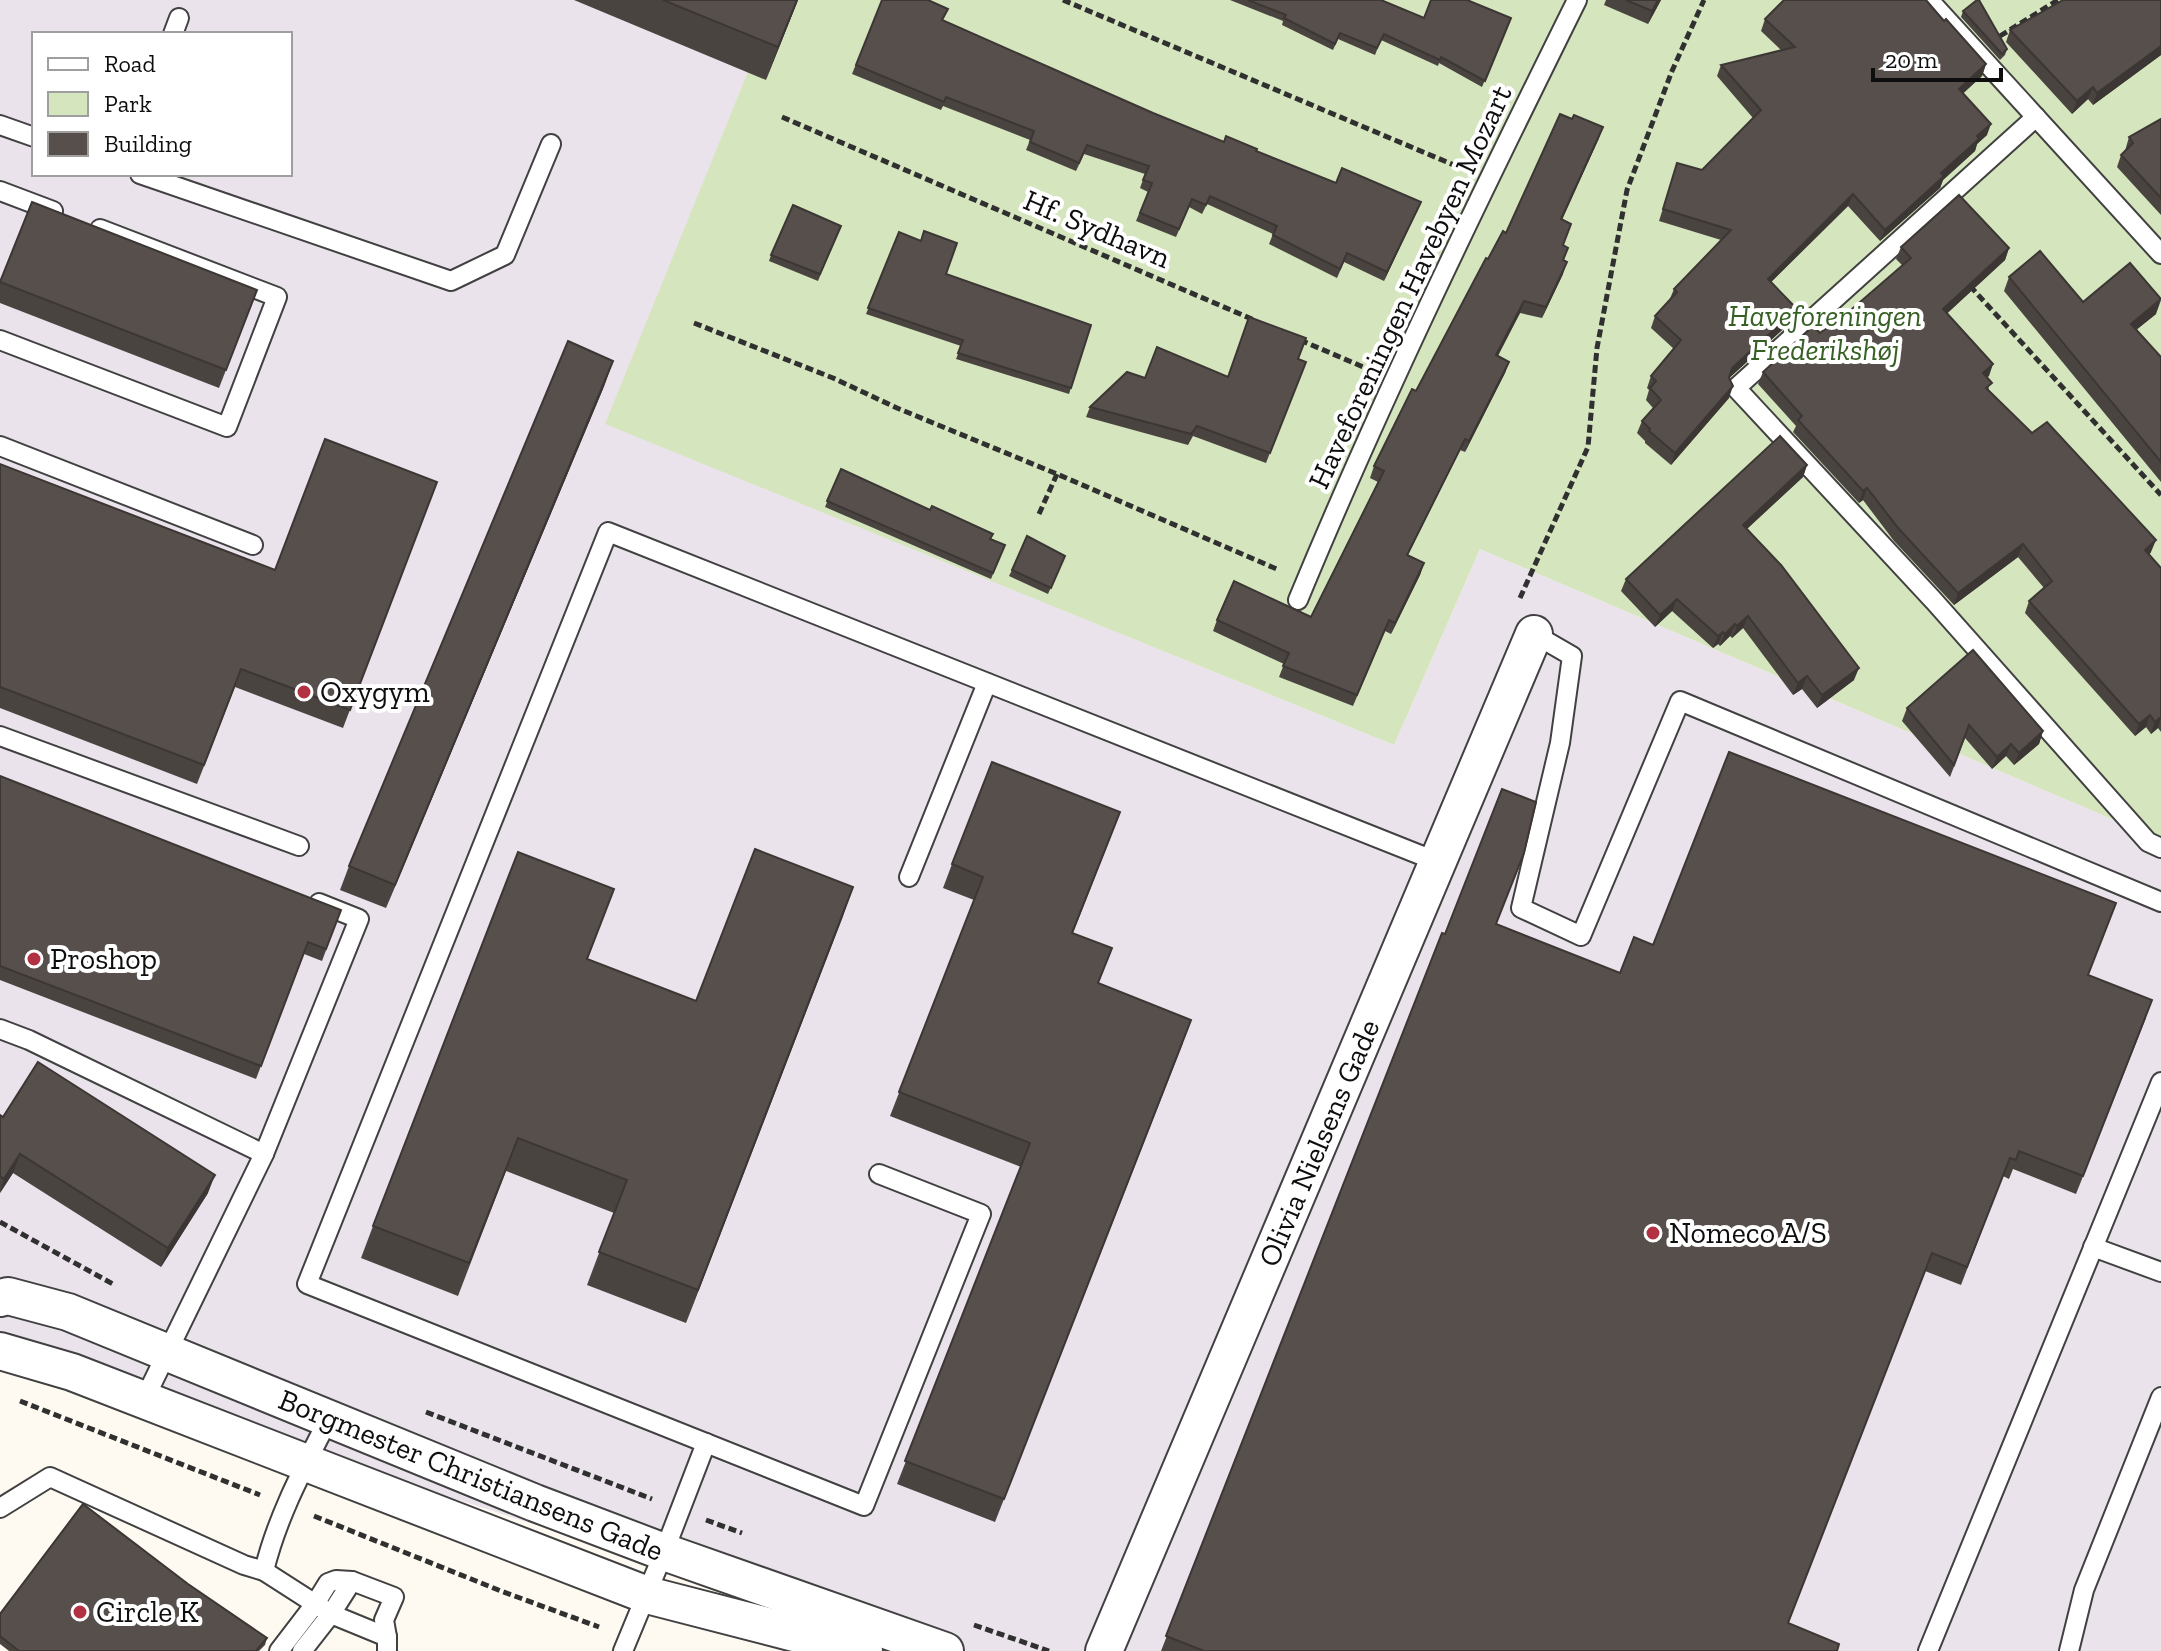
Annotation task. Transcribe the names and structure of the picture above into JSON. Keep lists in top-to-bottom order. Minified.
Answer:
{"streets":{"street":["Olivia Nielsens Gade","Borgmester Christiansens Gade"],"lane":["Haveforeningen Havebyen Mozart"],"path":["Hf. Sydhavn"]},"parks":["Haveforeningen Frederikshøj"],"places":["Oxygym","Proshop","Nomeco A/S","Circle K"],"legend":["Road","Park","Building"],"scale_bar":"20 m"}
